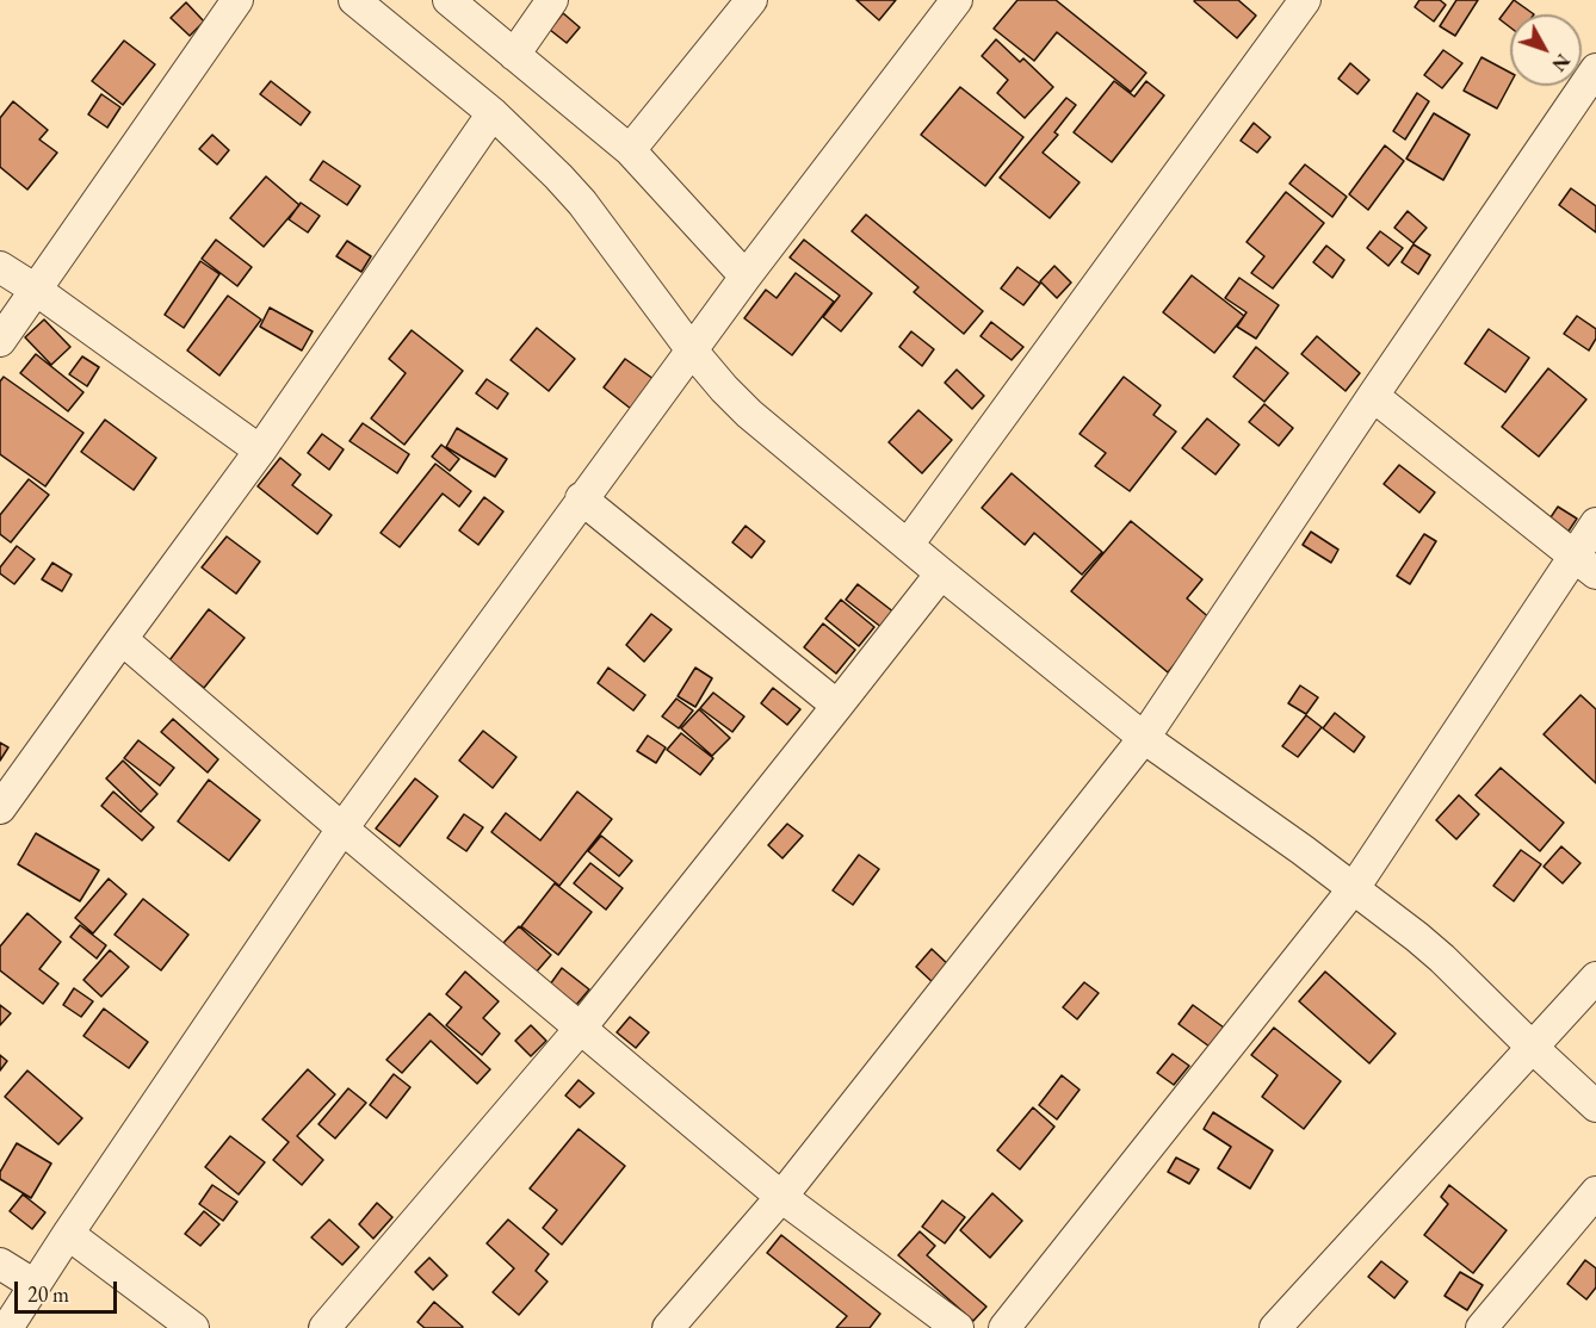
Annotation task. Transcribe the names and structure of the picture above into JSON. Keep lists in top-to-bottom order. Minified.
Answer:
{"scale_bar":"20 m","north":"bottom right"}
